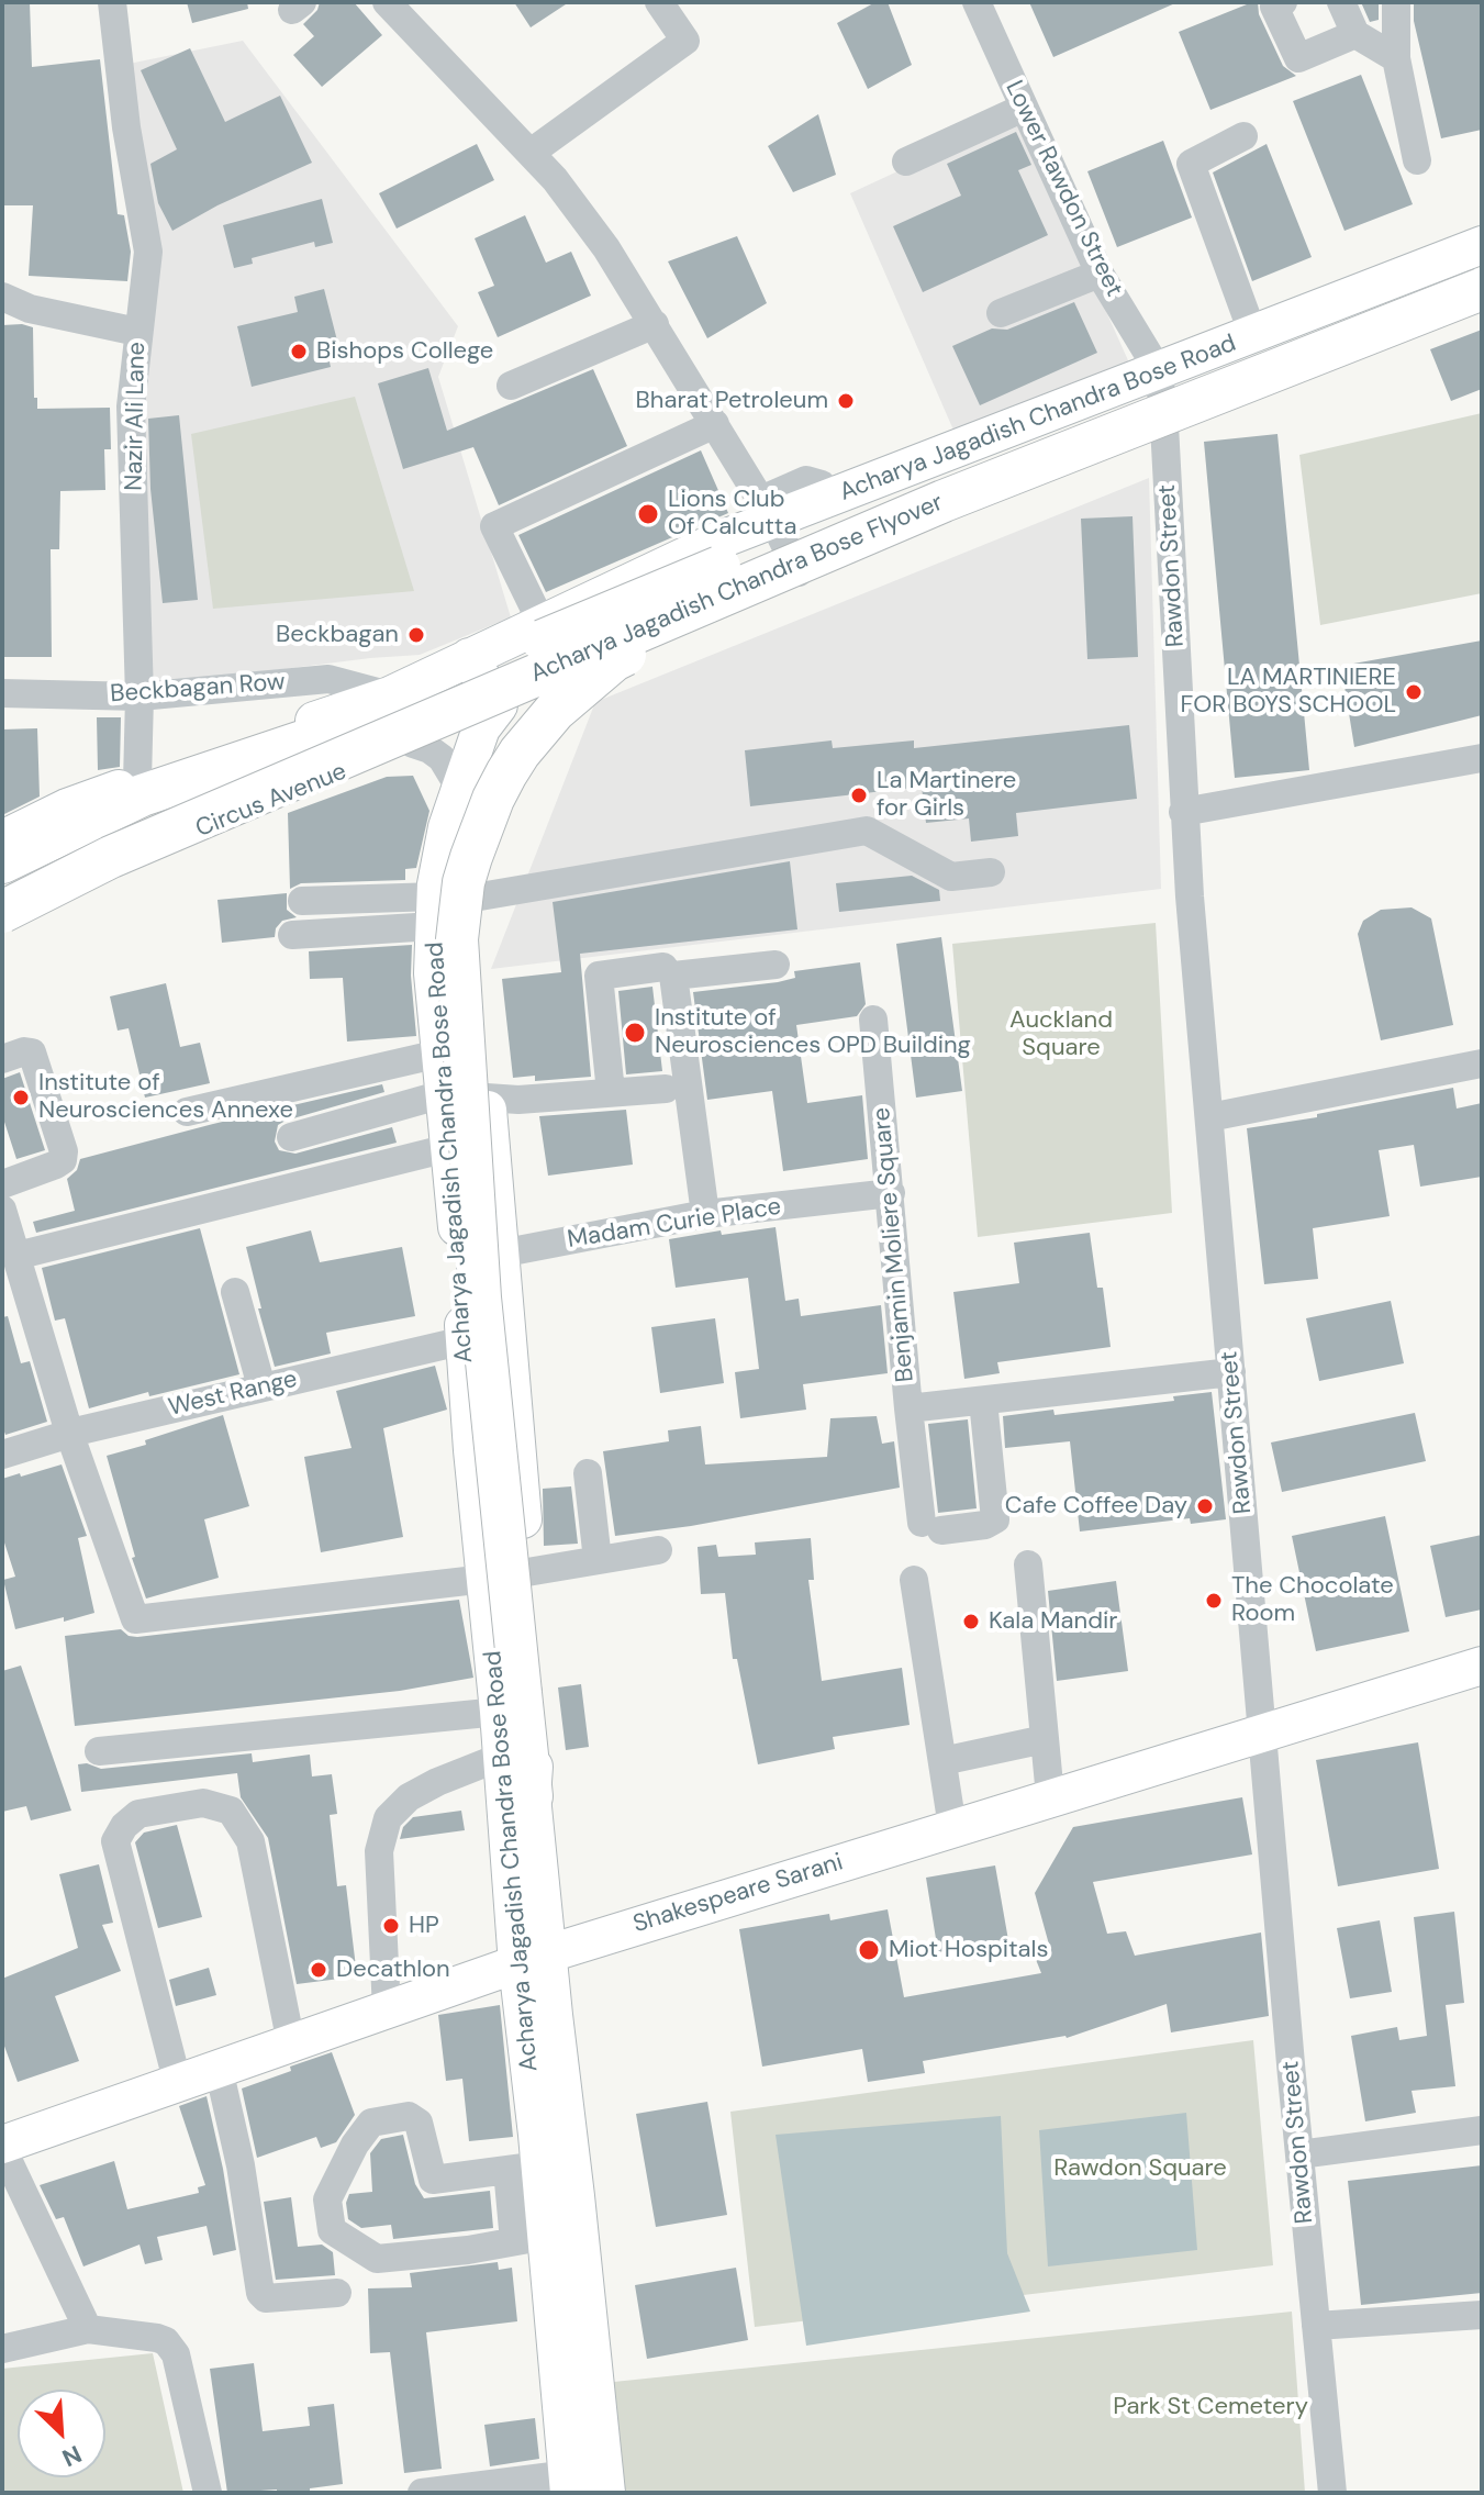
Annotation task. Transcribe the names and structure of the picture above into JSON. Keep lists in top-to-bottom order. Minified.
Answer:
{"streets":{"highway":["Acharya Jagadish Chandra Bose Flyover"],"main road":["Acharya Jagadish Chandra Bose Road","Circus Avenue","Shakespeare Sarani"],"street":["Lower Rawdon Street","Nazir Ali Lane","Rawdon Street","Beckbagan Row","Madam Curie Place","Benjamin Moliere Square","West Range"]},"crossings":[["Lower Rawdon Street","Acharya Jagadish Chandra Bose Road"],["Lower Rawdon Street","Rawdon Street"],["Nazir Ali Lane","Beckbagan Row"],["Acharya Jagadish Chandra Bose Road","Rawdon Street"],["Acharya Jagadish Chandra Bose Road","Circus Avenue"],["Acharya Jagadish Chandra Bose Road","Madam Curie Place"],["Acharya Jagadish Chandra Bose Road","West Range"],["Acharya Jagadish Chandra Bose Road","Shakespeare Sarani"],["Rawdon Street","Benjamin Moliere Square"],["Rawdon Street","Shakespeare Sarani"],["Madam Curie Place","Benjamin Moliere Square"]],"parks":["Auckland Square","Rawdon Square","Park St Cemetery"],"places":["Bishops College","Bharat Petroleum","Lions Club Of Calcutta","Beckbagan","LA MARTINIERE FOR BOYS SCHOOL","La Martinere for Girls","Institute of Neurosciences OPD Building","Institute of Neurosciences Annexe","Cafe Coffee Day","The Chocolate Room","Kala Mandir","HP","Miot Hospitals","Decathlon"],"north":"bottom right"}
